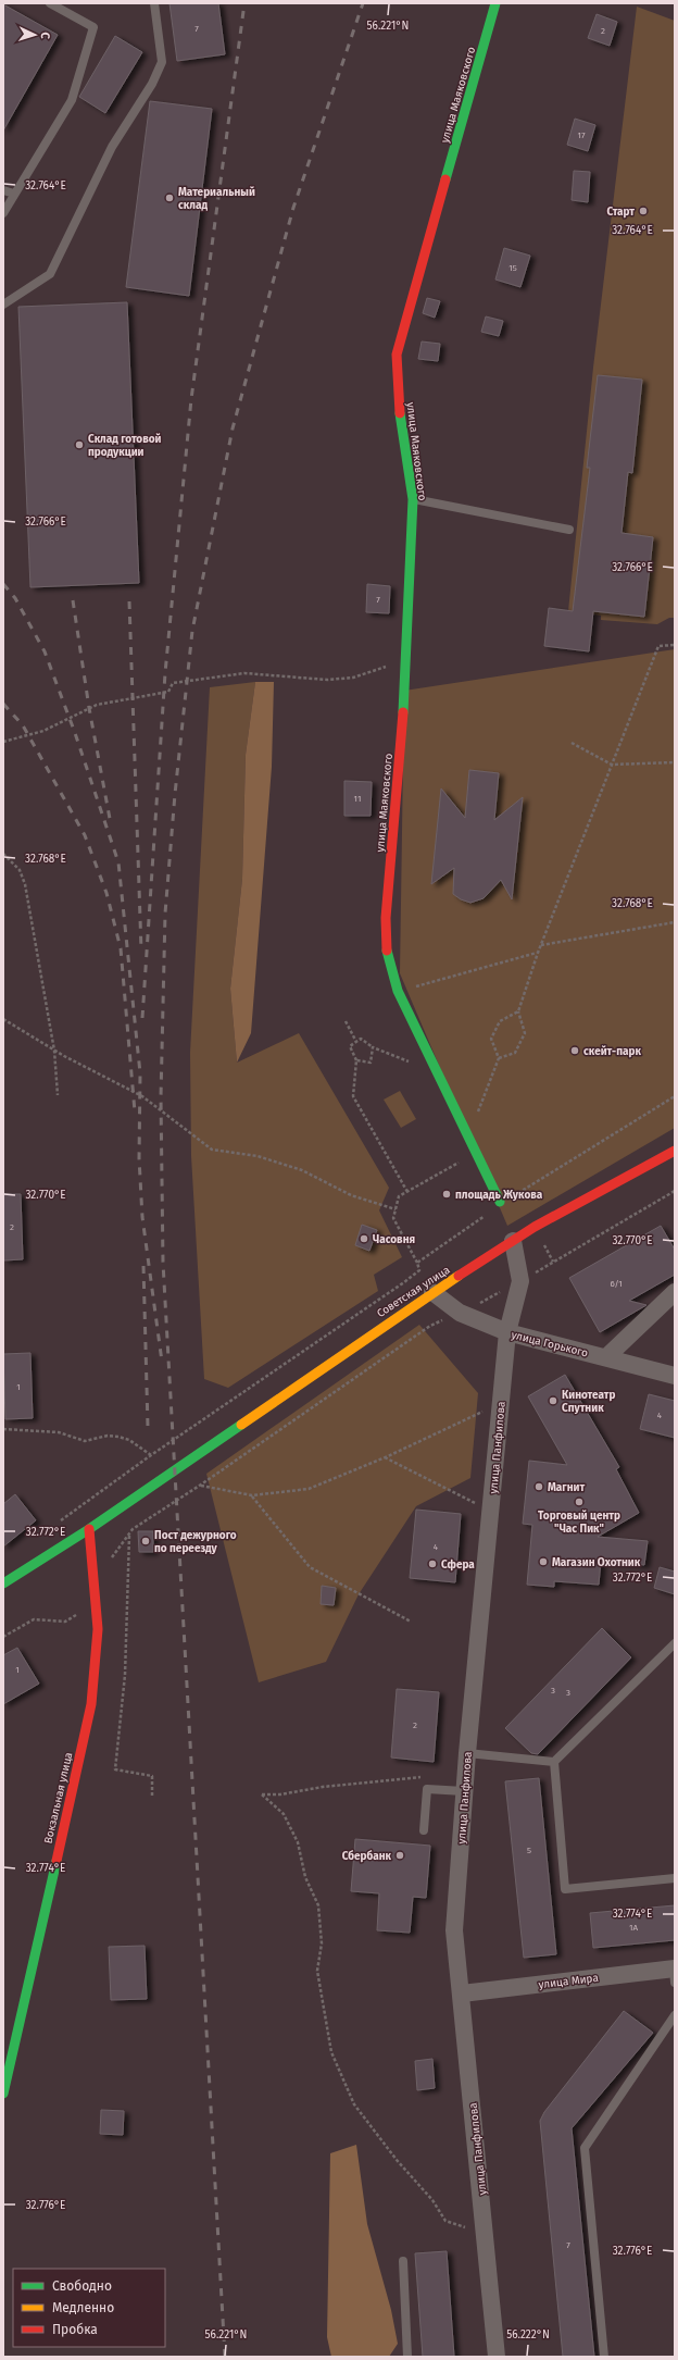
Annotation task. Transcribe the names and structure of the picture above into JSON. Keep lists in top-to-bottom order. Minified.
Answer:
{"streets":{"main road":["улица Маяковского","Советская улица","Вокзальная улица"],"street":["улица Горького","улица Панфилова","улица Мира"]},"crossings":[["Советская улица","улица Горького"],["Советская улица","улица Панфилова"],["Советская улица","Вокзальная улица"],["улица Горького","улица Панфилова"],["улица Панфилова","улица Мира"]],"places":["Материальный склад","Старт","Склад готовой продукции","скейт-парк","площадь Жукова","Часовня","Кинотеатр Спутник","Магнит","Торговый центр \"Час Пик\"","Пост дежурного по переезду","Магазин Охотник","Сфера","Сбербанк"],"house_numbers":["7","2","17","15","7","11","2","6/1","1","4","4","1","3","3","2","5","1А","7"],"legend":["Свободно","Медленно","Пробка"],"north":"right","coordinates":["56.221°N","32.764°E","32.766°E","32.768°E","32.770°E","32.772°E","32.774°E","32.776°E","56.222°N"]}
